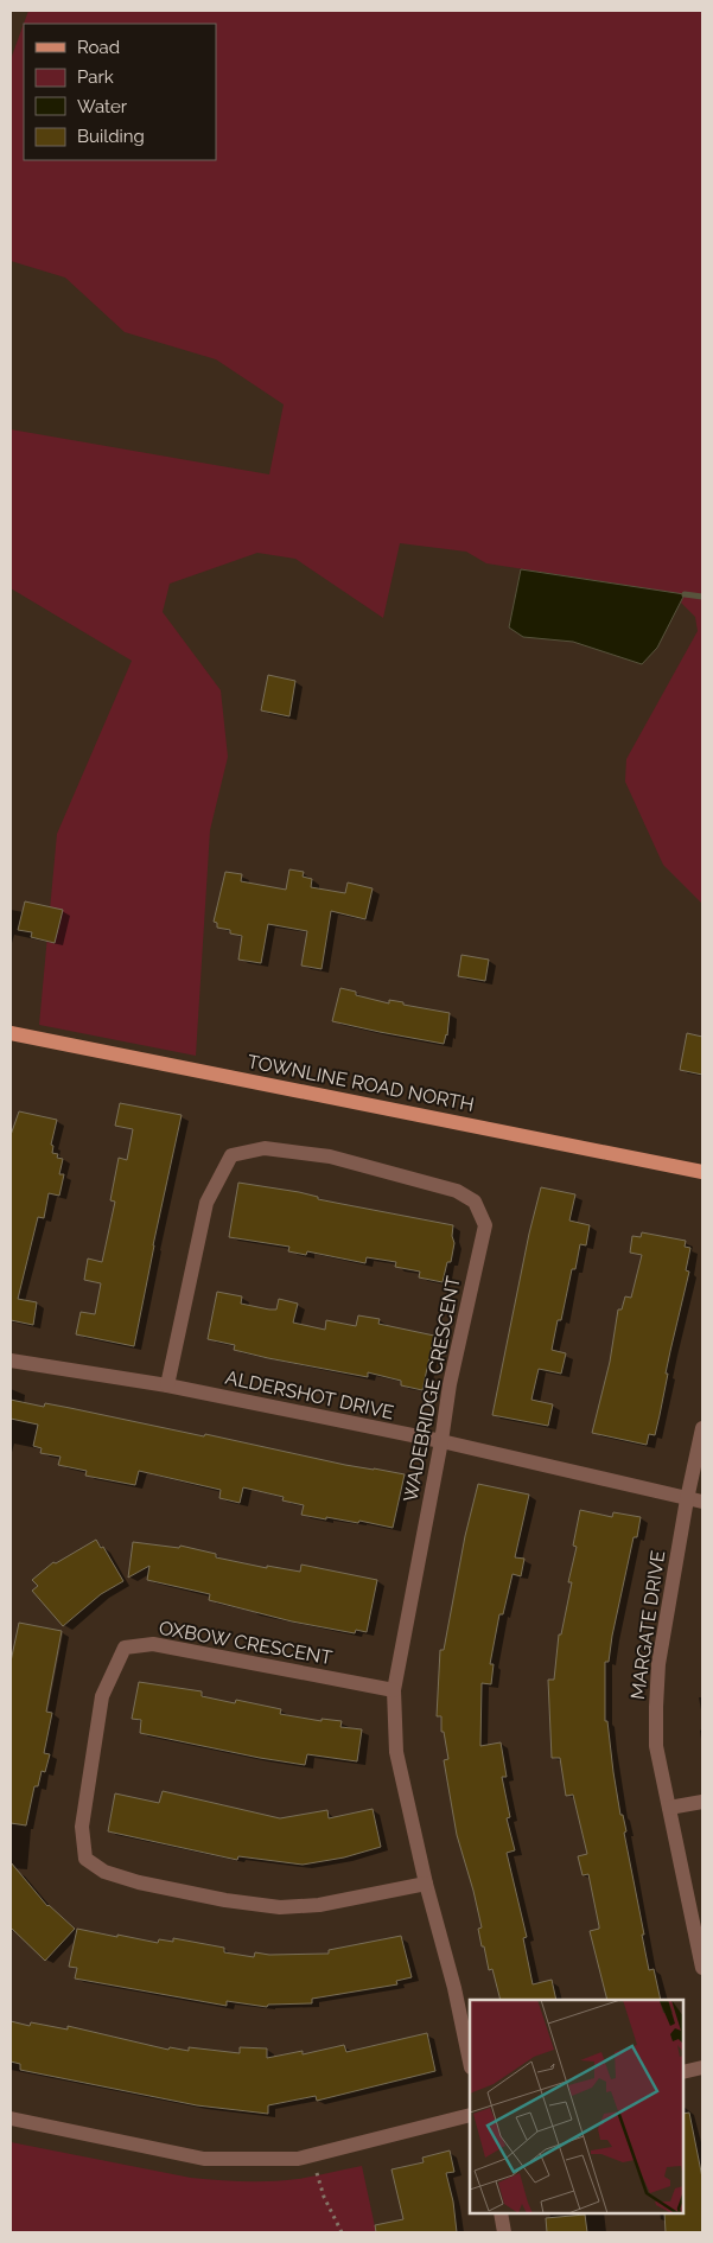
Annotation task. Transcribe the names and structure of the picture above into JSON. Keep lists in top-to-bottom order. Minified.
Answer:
{"streets":{"main road":["TOWNLINE ROAD NORTH"],"street":["WADEBRIDGE CRESCENT","ALDERSHOT DRIVE","MARGATE DRIVE","OXBOW CRESCENT"]},"crossings":[["WADEBRIDGE CRESCENT","ALDERSHOT DRIVE"],["WADEBRIDGE CRESCENT","OXBOW CRESCENT"],["ALDERSHOT DRIVE","MARGATE DRIVE"]],"legend":["Road","Park","Water","Building"]}
